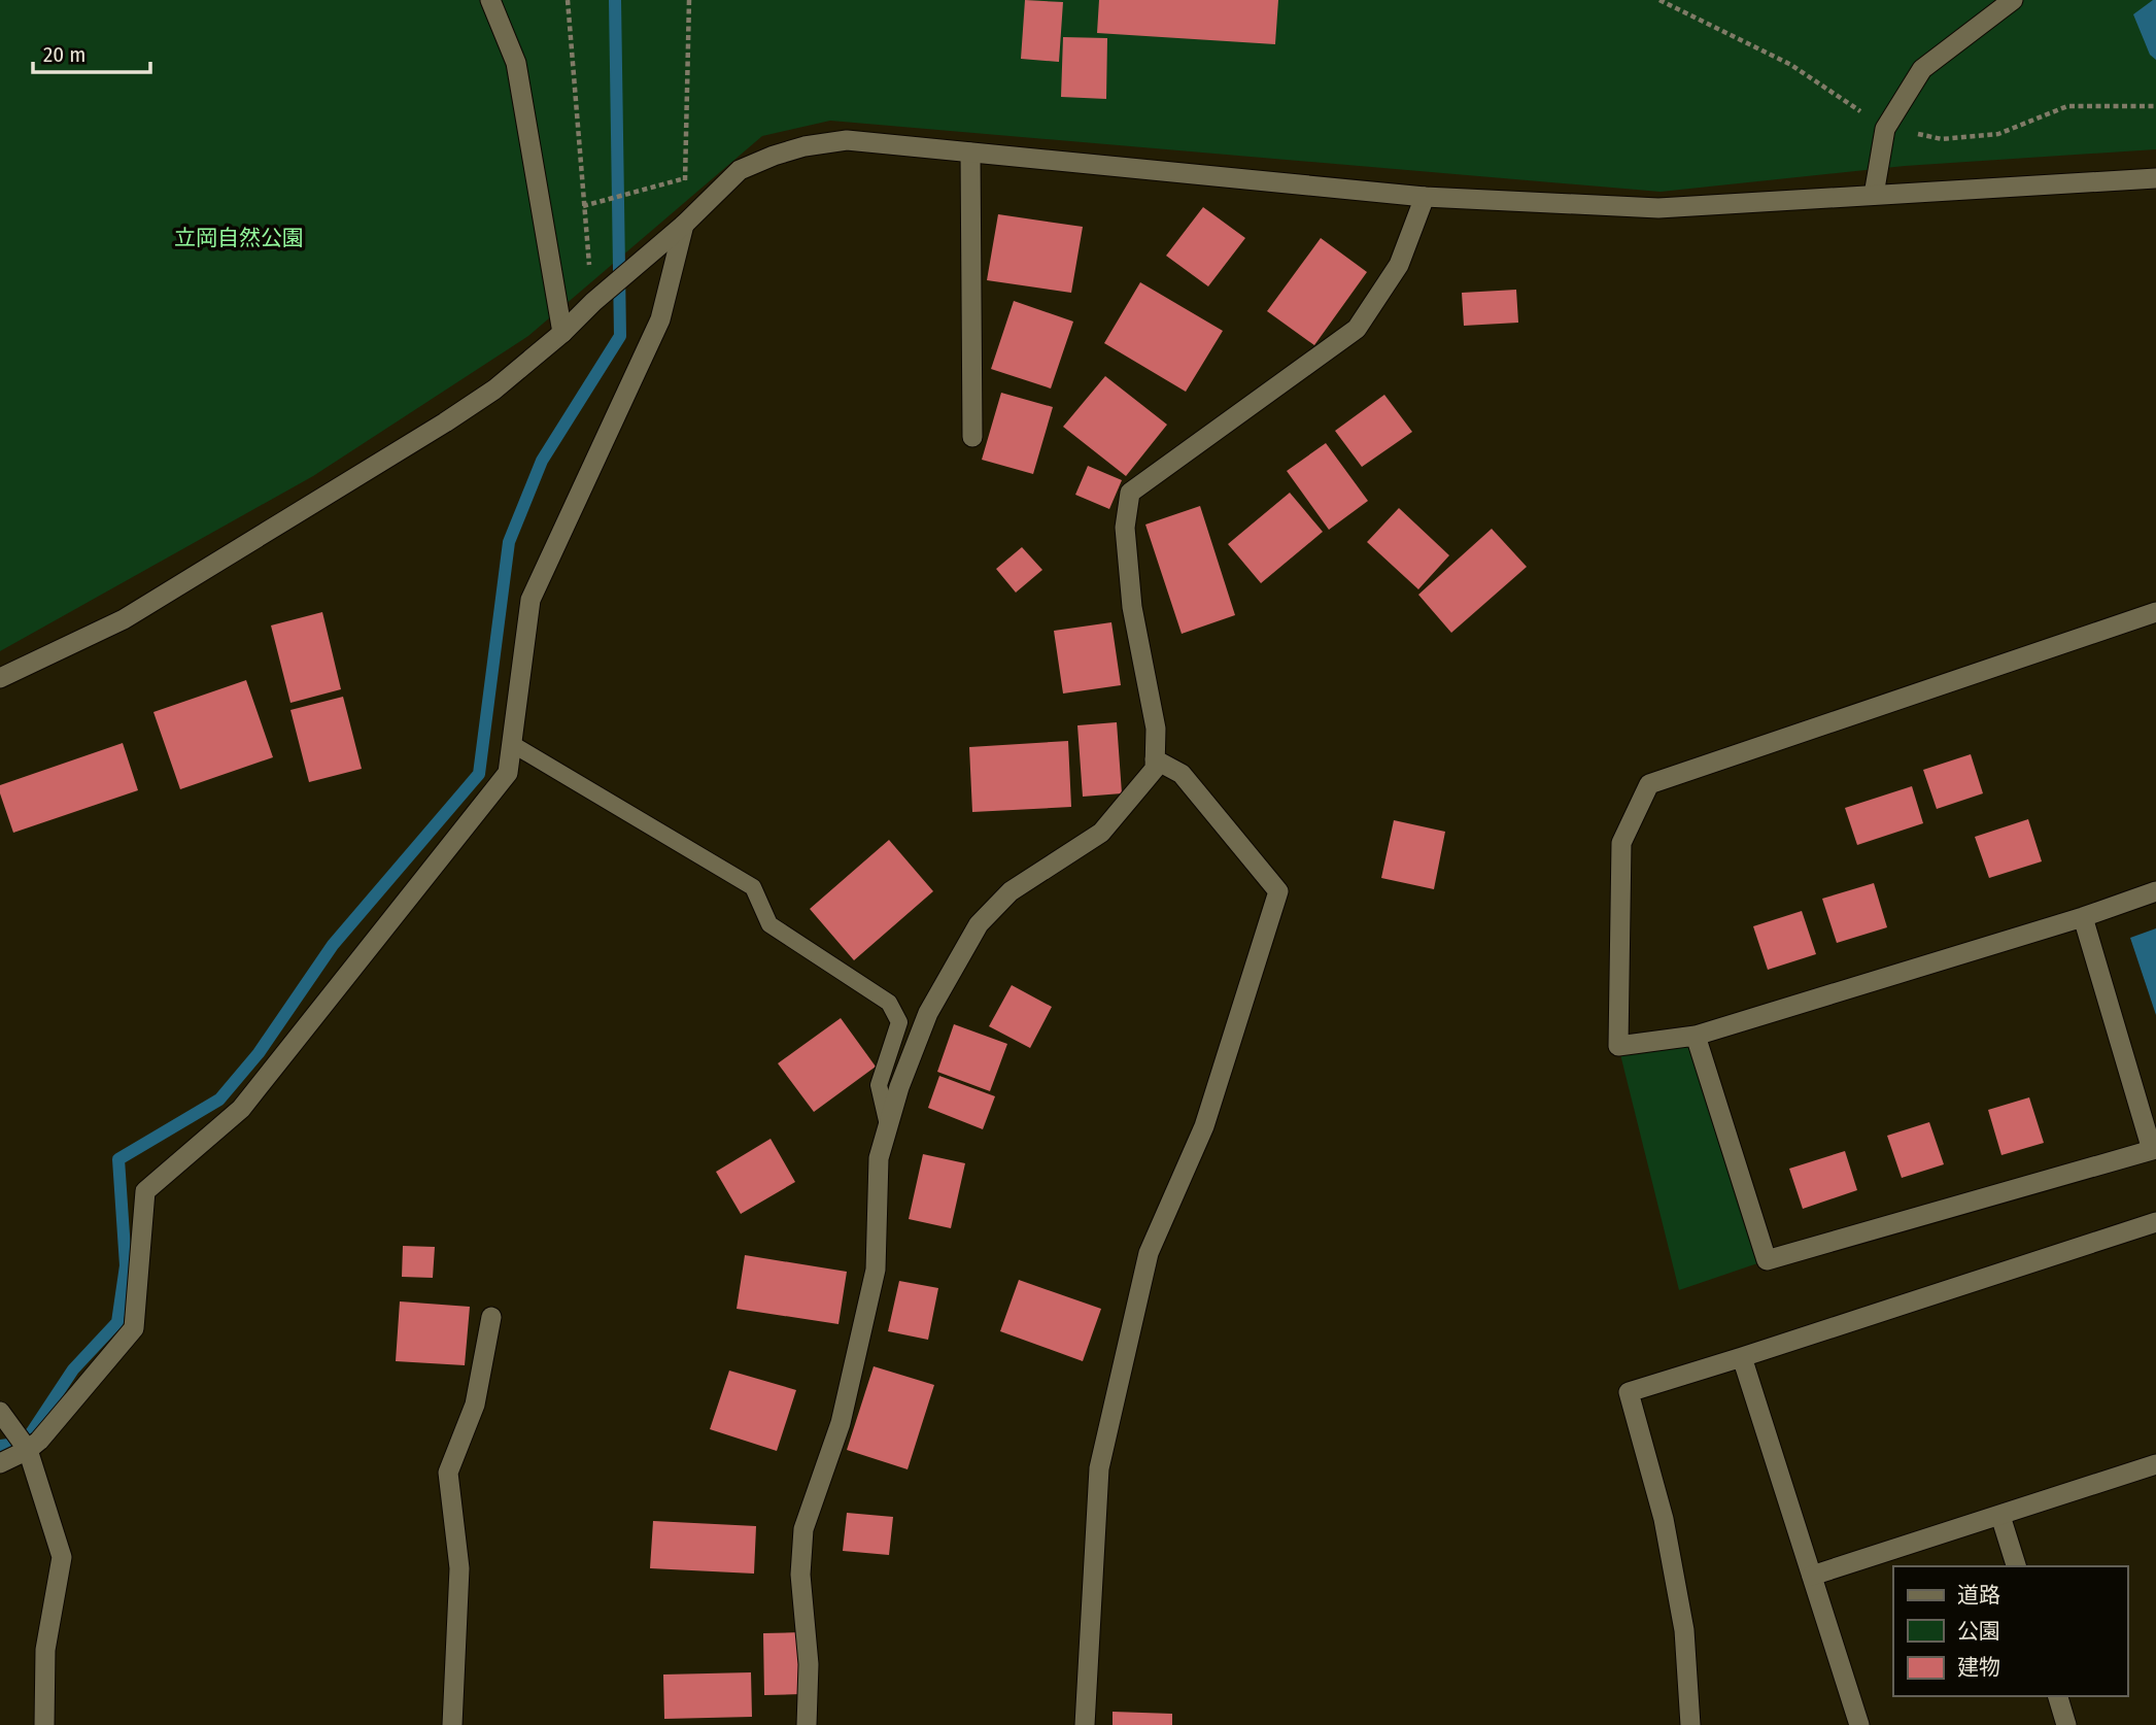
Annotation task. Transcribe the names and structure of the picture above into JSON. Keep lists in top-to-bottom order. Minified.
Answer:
{"parks":["立岡自然公園"],"legend":["道路","公園","建物"],"scale_bar":"20 m"}
